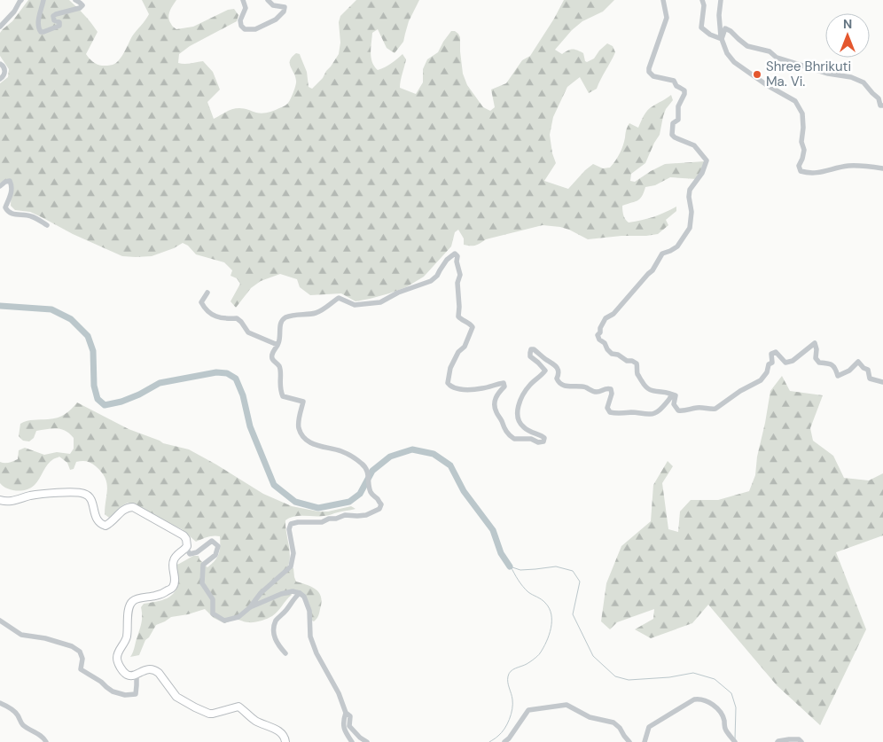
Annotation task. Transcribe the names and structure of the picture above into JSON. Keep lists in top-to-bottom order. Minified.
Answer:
{"places":["Shree Bhrikuti Ma. Vi."],"north":"top"}
